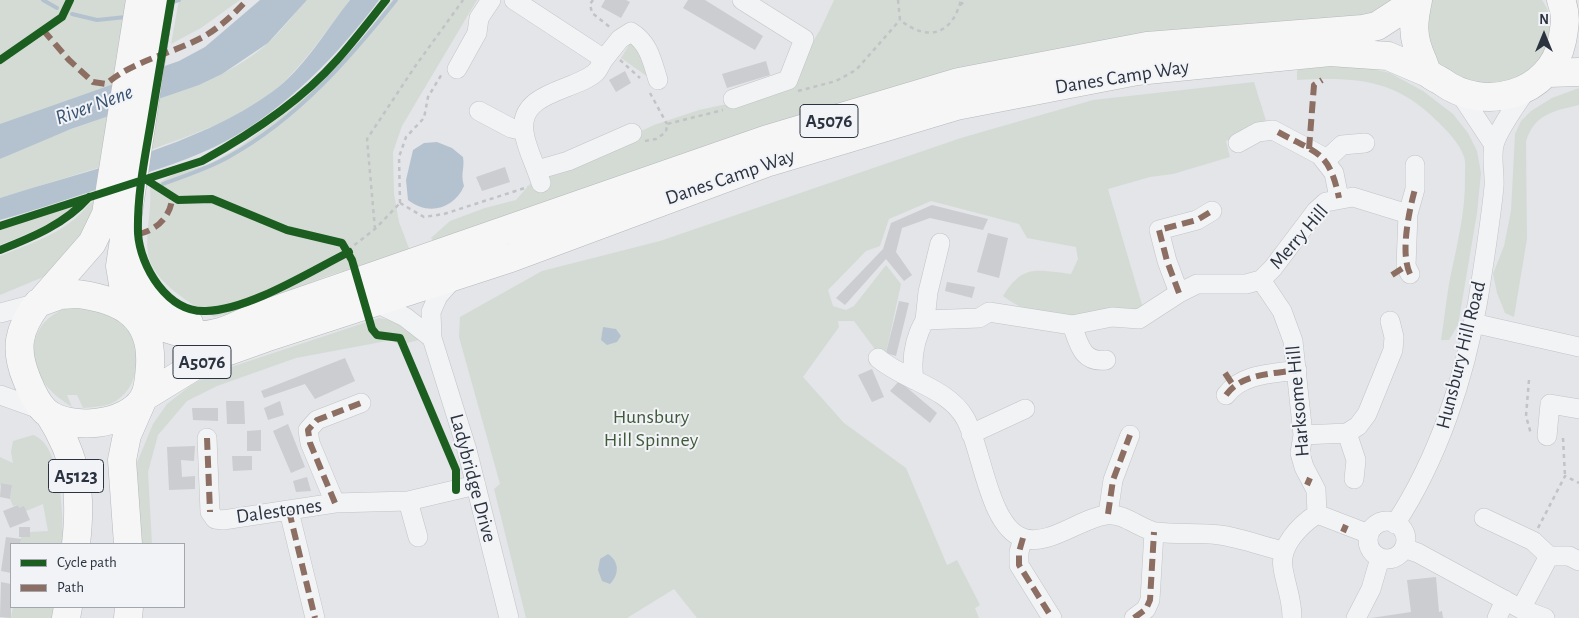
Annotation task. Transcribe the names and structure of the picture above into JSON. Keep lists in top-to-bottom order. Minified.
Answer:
{"streets":{"highway":["Danes Camp Way","A5076","A5123"],"street":["Merry Hill","Hunsbury Hill Road","Harksome Hill","Ladybridge Drive","Dalestones"]},"crossings":[["Danes Camp Way","A5076"],["Danes Camp Way","A5123"],["Danes Camp Way","Ladybridge Drive"],["A5076","A5123"],["Merry Hill","Harksome Hill"],["Ladybridge Drive","Dalestones"]],"water":["River Nene"],"parks":["Hunsbury Hill Spinney"],"legend":["Cycle path","Path"],"north":"top"}
